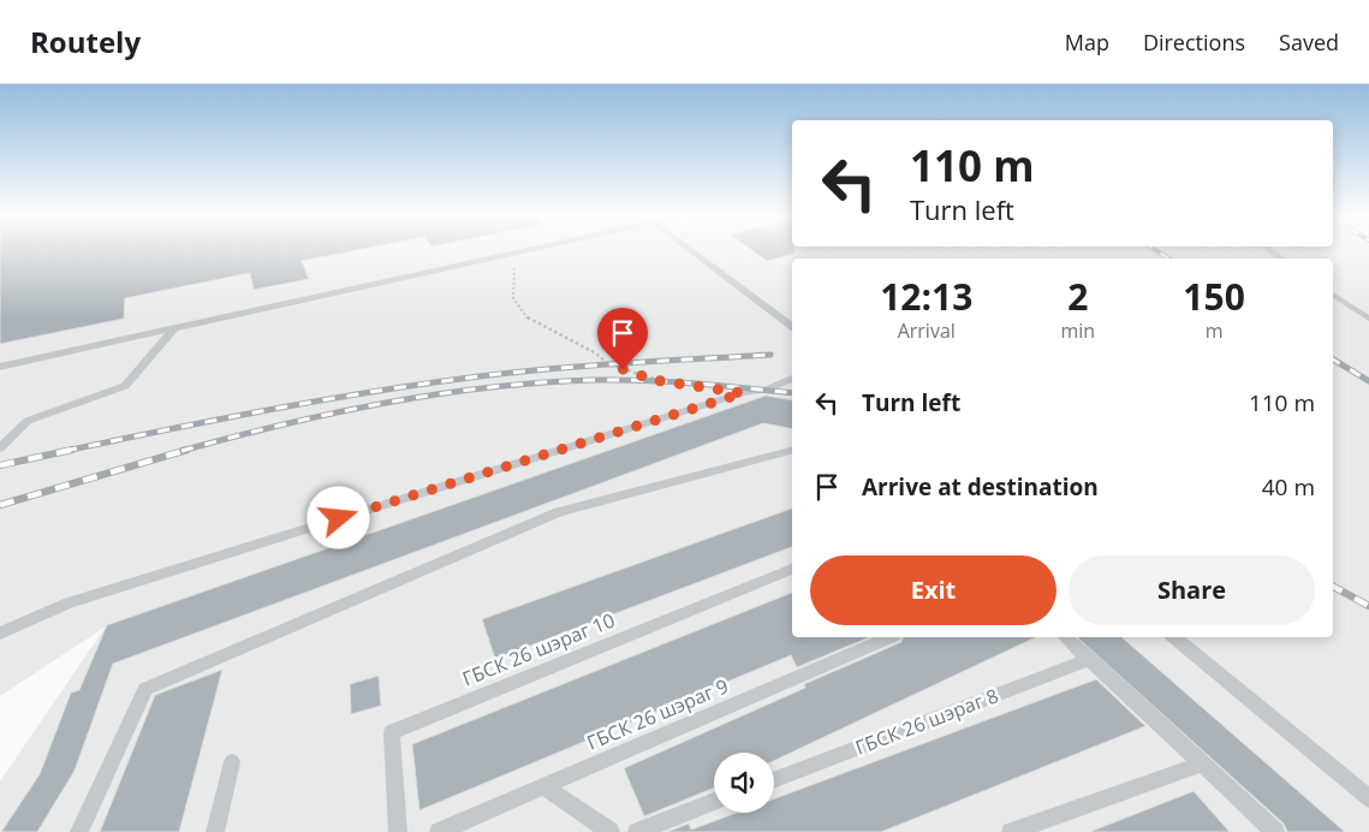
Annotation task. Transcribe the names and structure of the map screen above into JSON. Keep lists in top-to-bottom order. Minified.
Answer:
{"streets":{"lane":["ГБСК 26 шэраг 10","ГБСК 26 шэраг 9","ГБСК 26 шэраг 8"]},"page":{"header":"Routely","nav":["Map","Directions","Saved"],"turn":["110 m","Turn left"],"eta":["12:13","Arrival","2","min","150","m"],"list":[{"name":"Turn left","value":"110 m"},{"name":"Arrive at destination","value":"40 m"}],"buttons":["Exit","Share"]}}
